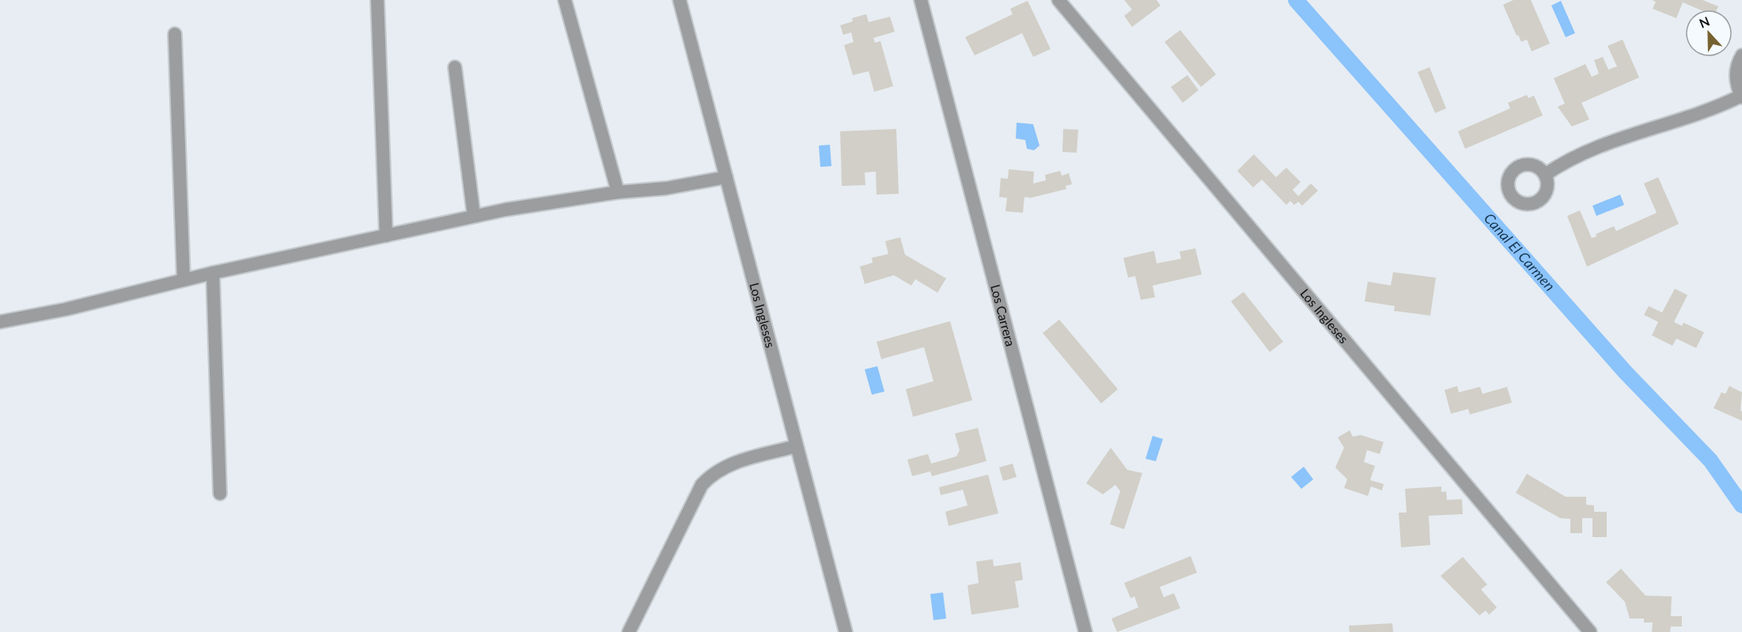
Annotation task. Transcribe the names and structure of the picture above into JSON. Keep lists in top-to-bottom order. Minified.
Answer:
{"streets":{"street":["Los Carrera","Los Ingleses"]},"water":["Canal El Carmen"],"north":"top"}
